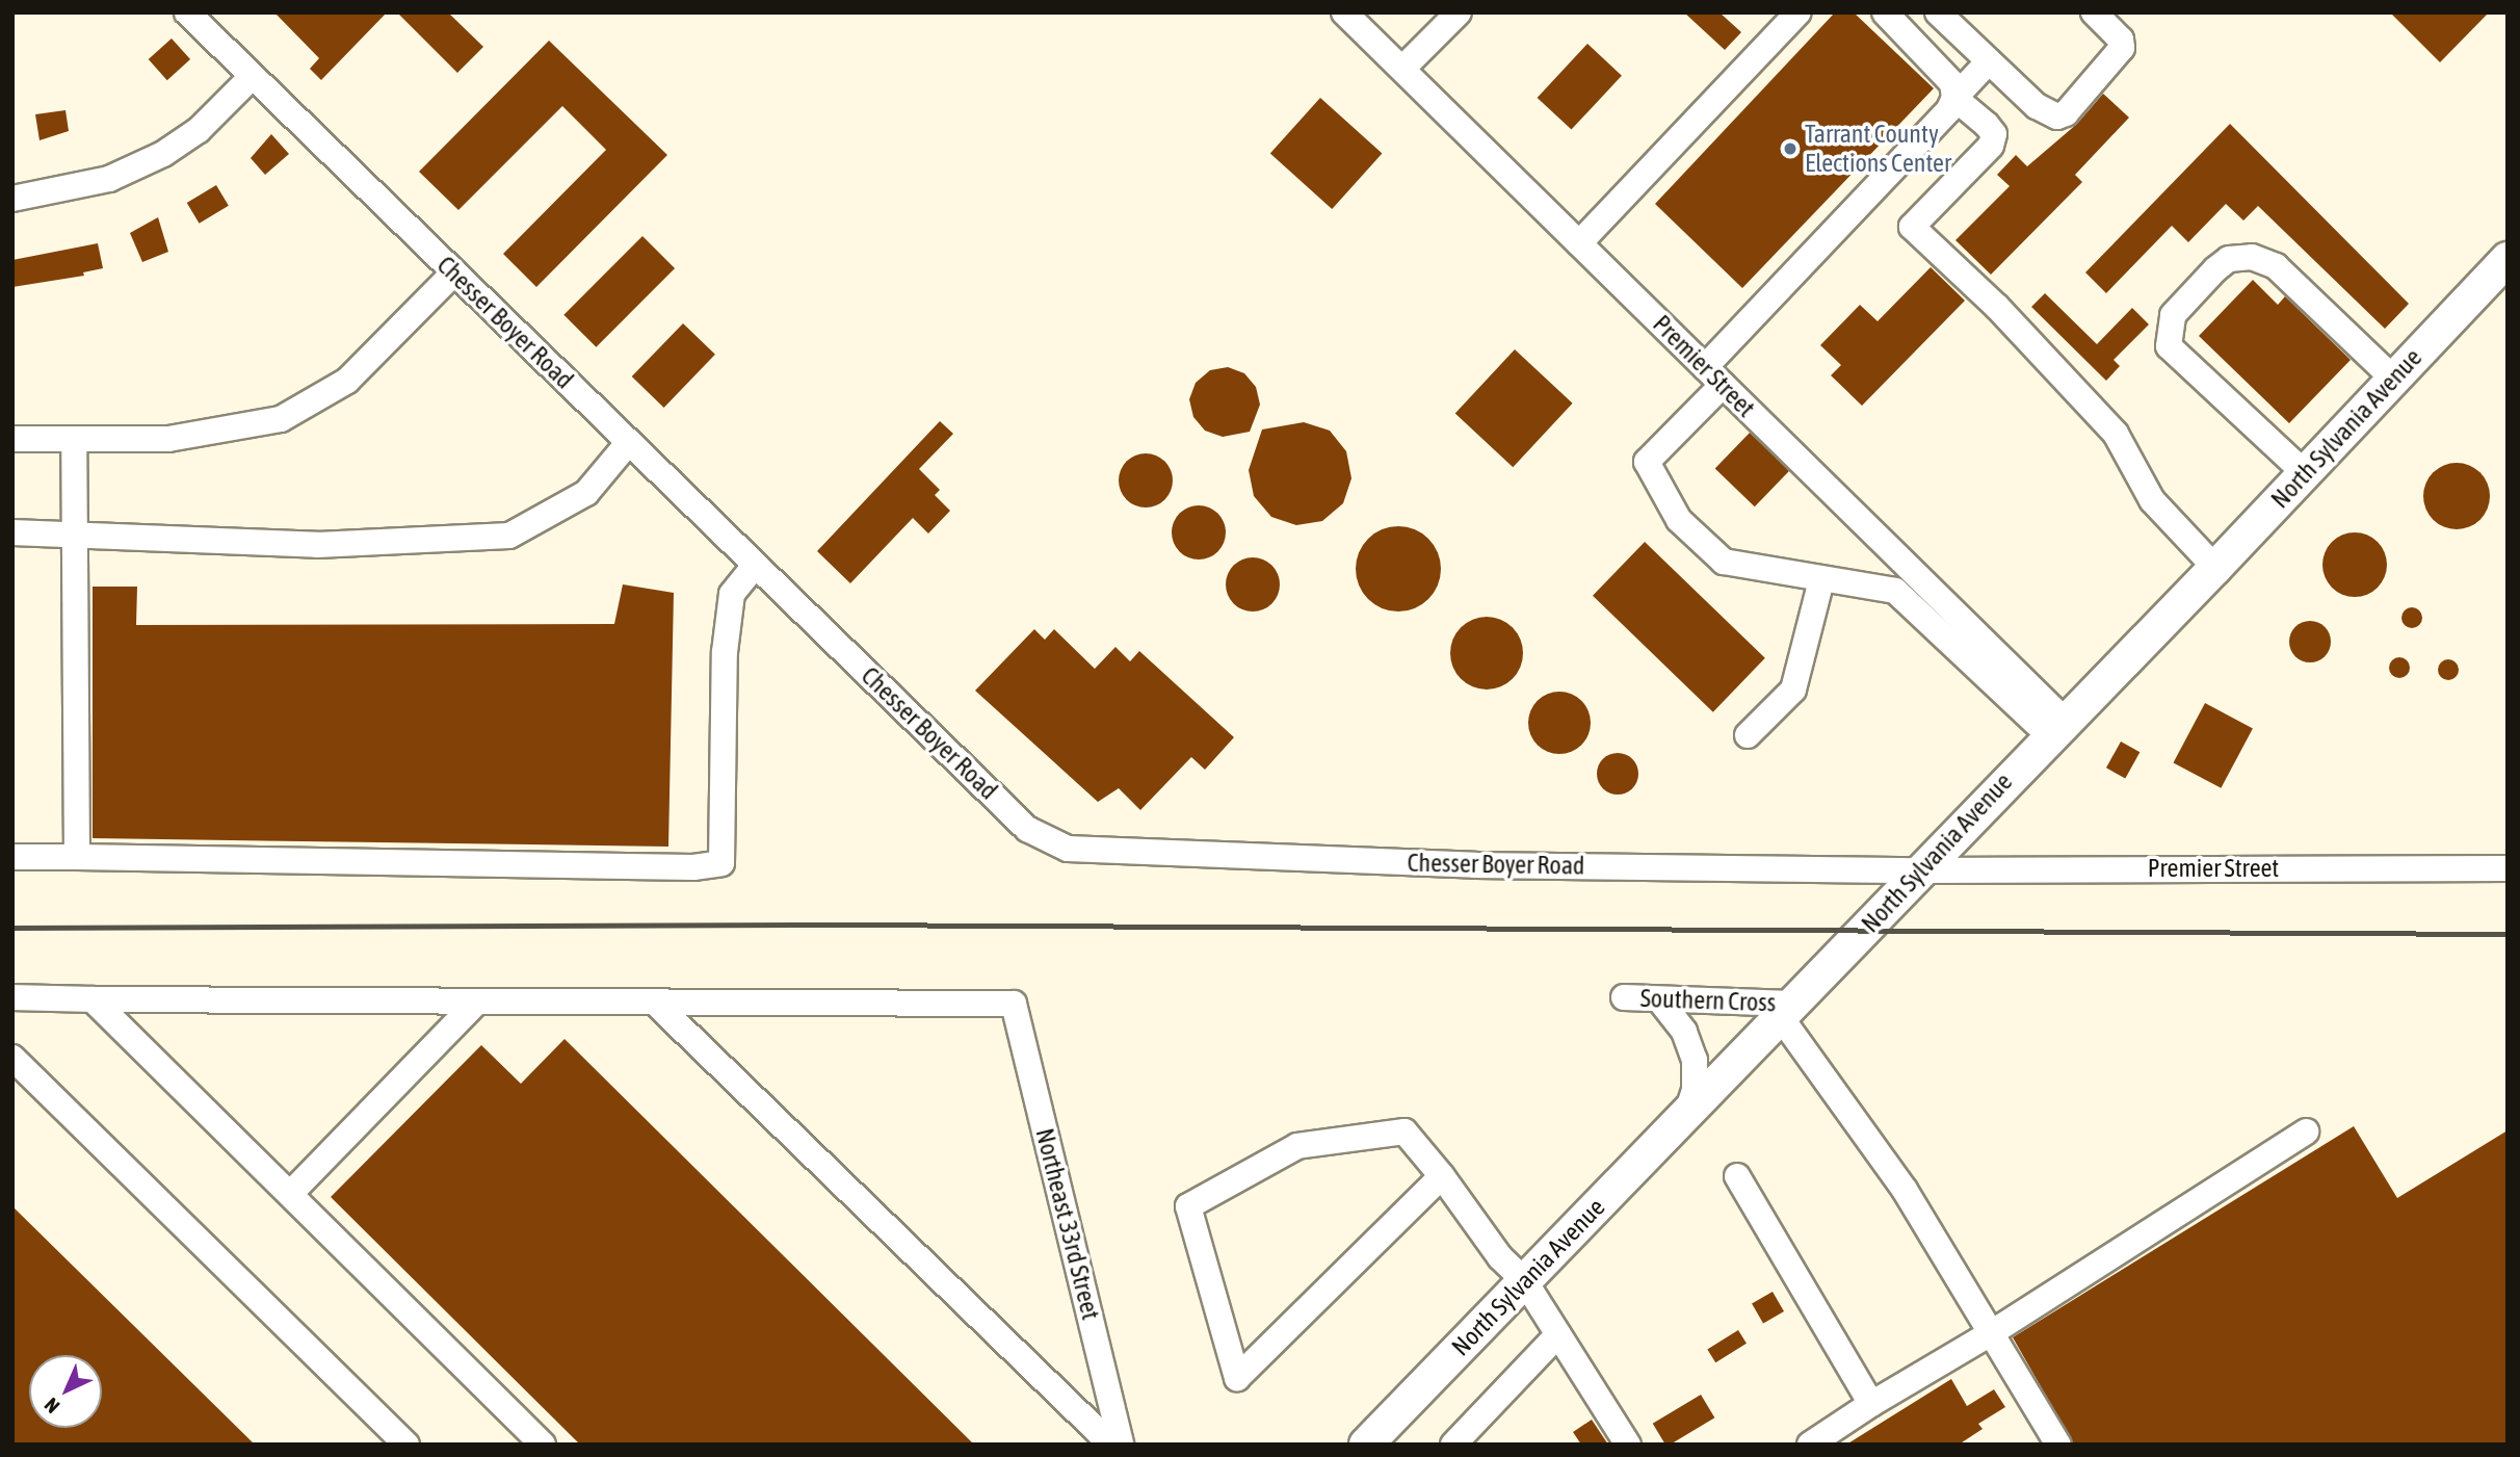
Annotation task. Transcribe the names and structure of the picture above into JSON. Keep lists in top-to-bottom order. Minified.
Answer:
{"streets":{"main road":["North Sylvania Avenue"],"street":["Chesser Boyer Road","Premier Street","Southern Cross","Northeast 33rd Street"]},"crossings":[["Chesser Boyer Road","Premier Street"],["Chesser Boyer Road","North Sylvania Avenue"],["Premier Street","North Sylvania Avenue"],["North Sylvania Avenue","Southern Cross"]],"places":["Tarrant County Elections Center"],"north":"bottom left"}
